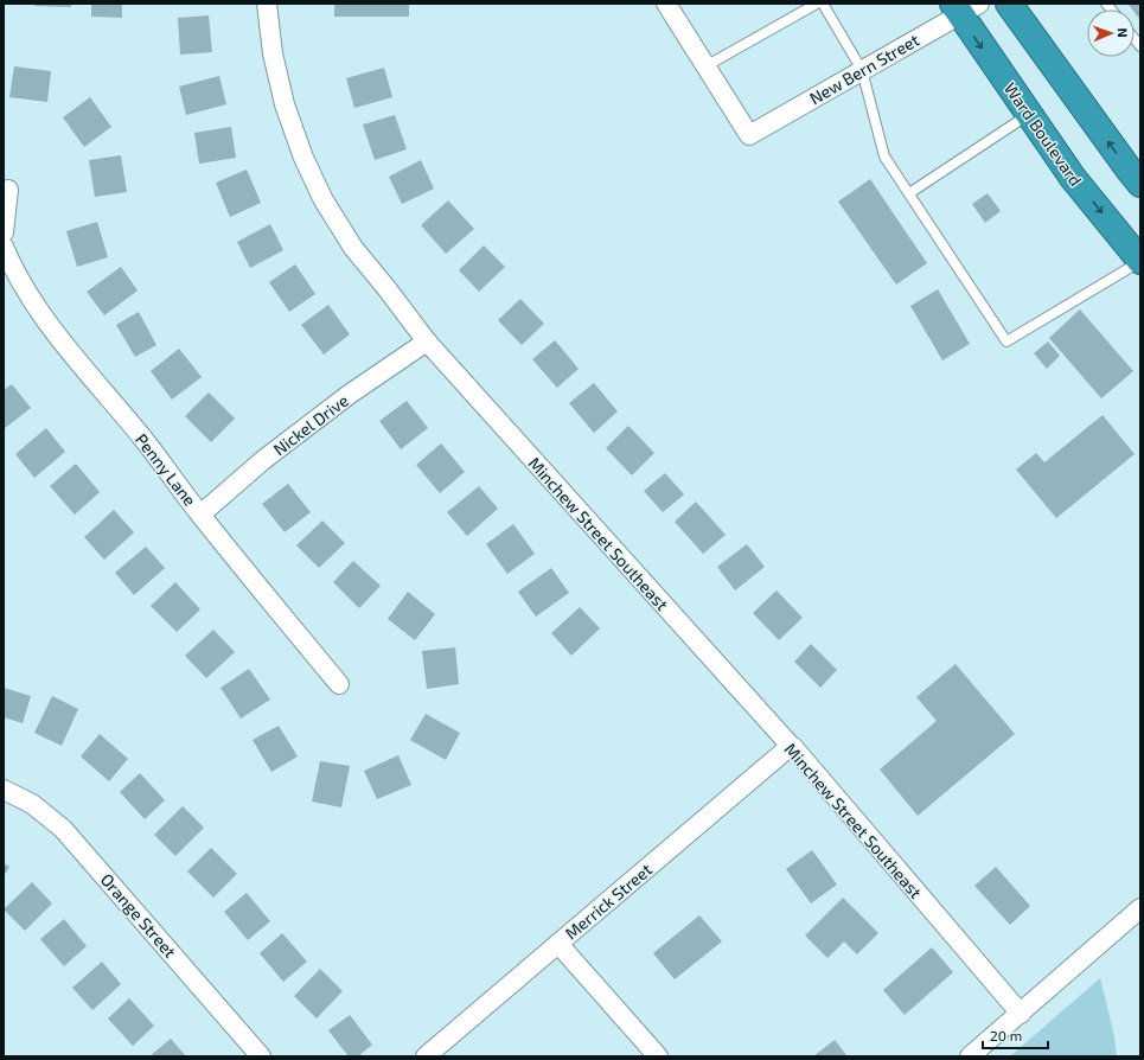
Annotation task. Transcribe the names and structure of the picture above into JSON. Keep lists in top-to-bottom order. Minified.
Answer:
{"streets":{"highway":["Ward Boulevard"],"street":["New Bern Street","Nickel Drive","Penny Lane","Minchew Street Southeast","Merrick Street","Orange Street"]},"crossings":[["New Bern Street","Ward Boulevard"],["Nickel Drive","Penny Lane"],["Nickel Drive","Minchew Street Southeast"],["Minchew Street Southeast","Merrick Street"]],"scale_bar":"20 m","north":"right"}
